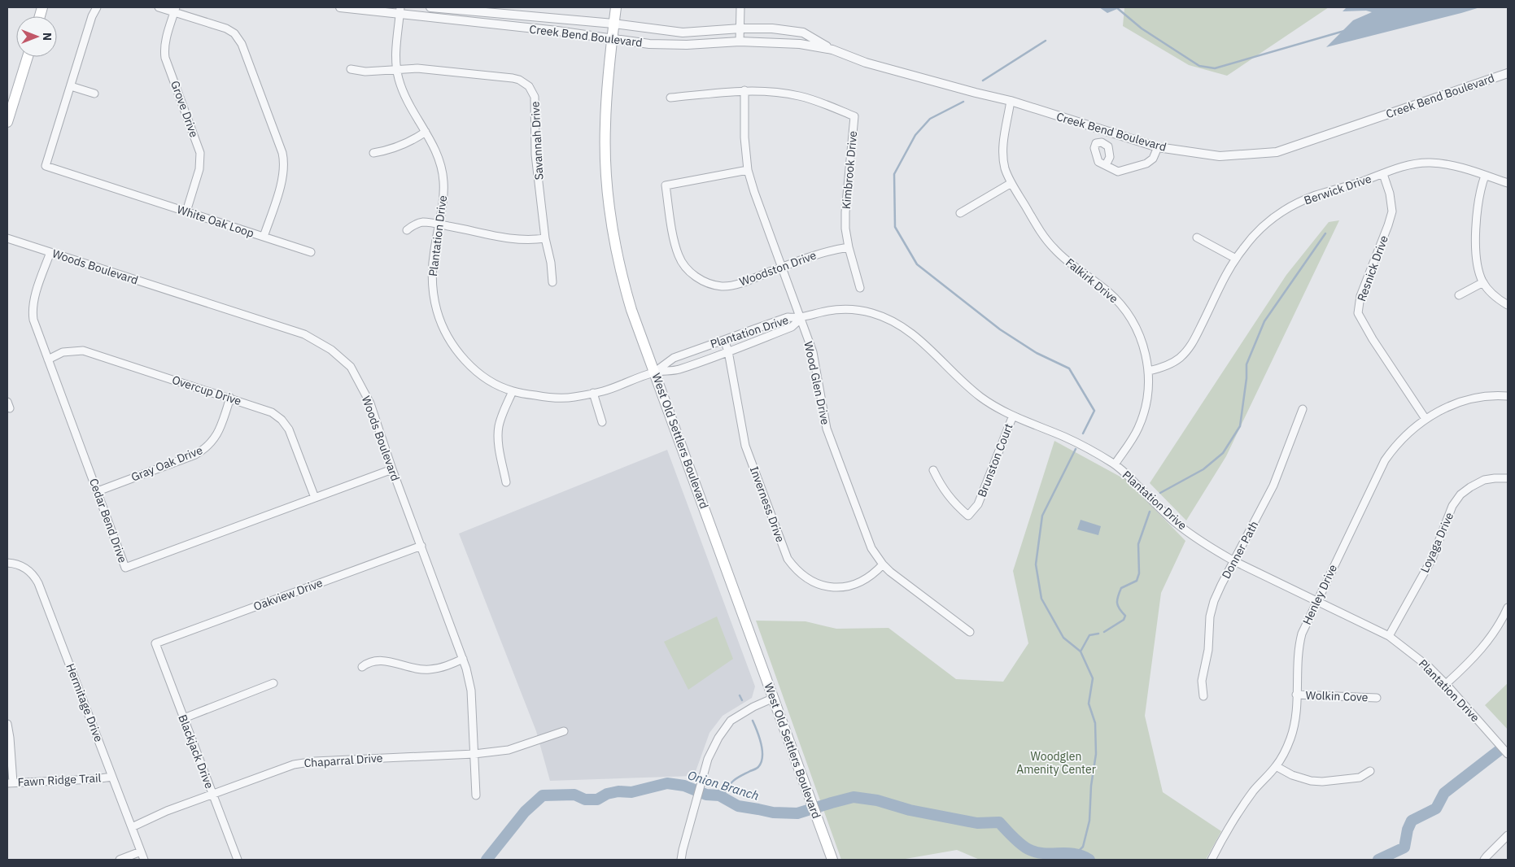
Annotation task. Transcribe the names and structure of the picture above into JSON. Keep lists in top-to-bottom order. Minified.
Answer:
{"streets":{"main road":["West Old Settlers Boulevard"],"street":["Creek Bend Boulevard","Grove Drive","Savannah Drive","Kimbrook Drive","Berwick Drive","White Oak Loop","Plantation Drive","Woods Boulevard","Woodston Drive","Resnick Drive","Falkirk Drive","Wood Glen Drive","Overcup Drive","Brunston Court","Gray Oak Drive","Inverness Drive","Cedar Bend Drive","Loyaga Drive","Donner Path","Oakview Drive","Henley Drive","Wolkin Cove","Hermitage Drive","Blackjack Drive","Chaparral Drive","Fawn Ridge Trail"]},"crossings":[["Creek Bend Boulevard","Plantation Drive"],["Creek Bend Boulevard","Falkirk Drive"],["Creek Bend Boulevard","West Old Settlers Boulevard"],["Grove Drive","White Oak Loop"],["Savannah Drive","Plantation Drive"],["Kimbrook Drive","Woodston Drive"],["Kimbrook Drive","Wood Glen Drive"],["Berwick Drive","Resnick Drive"],["Berwick Drive","Falkirk Drive"],["Plantation Drive","Falkirk Drive"],["Plantation Drive","Wood Glen Drive"],["Plantation Drive","West Old Settlers Boulevard"],["Plantation Drive","Brunston Court"],["Plantation Drive","Inverness Drive"],["Plantation Drive","Loyaga Drive"],["Plantation Drive","Donner Path"],["Plantation Drive","Henley Drive"],["Woods Boulevard","Cedar Bend Drive"],["Woods Boulevard","Oakview Drive"],["Woods Boulevard","Chaparral Drive"],["Woodston Drive","Wood Glen Drive"],["Resnick Drive","Henley Drive"],["Wood Glen Drive","Inverness Drive"],["Overcup Drive","Gray Oak Drive"],["Overcup Drive","Cedar Bend Drive"],["Gray Oak Drive","Cedar Bend Drive"],["Oakview Drive","Blackjack Drive"],["Henley Drive","Wolkin Cove"],["Hermitage Drive","Chaparral Drive"],["Hermitage Drive","Fawn Ridge Trail"],["Blackjack Drive","Chaparral Drive"]],"water":["Onion Branch"],"parks":["Woodglen Amenity Center"],"north":"right"}
